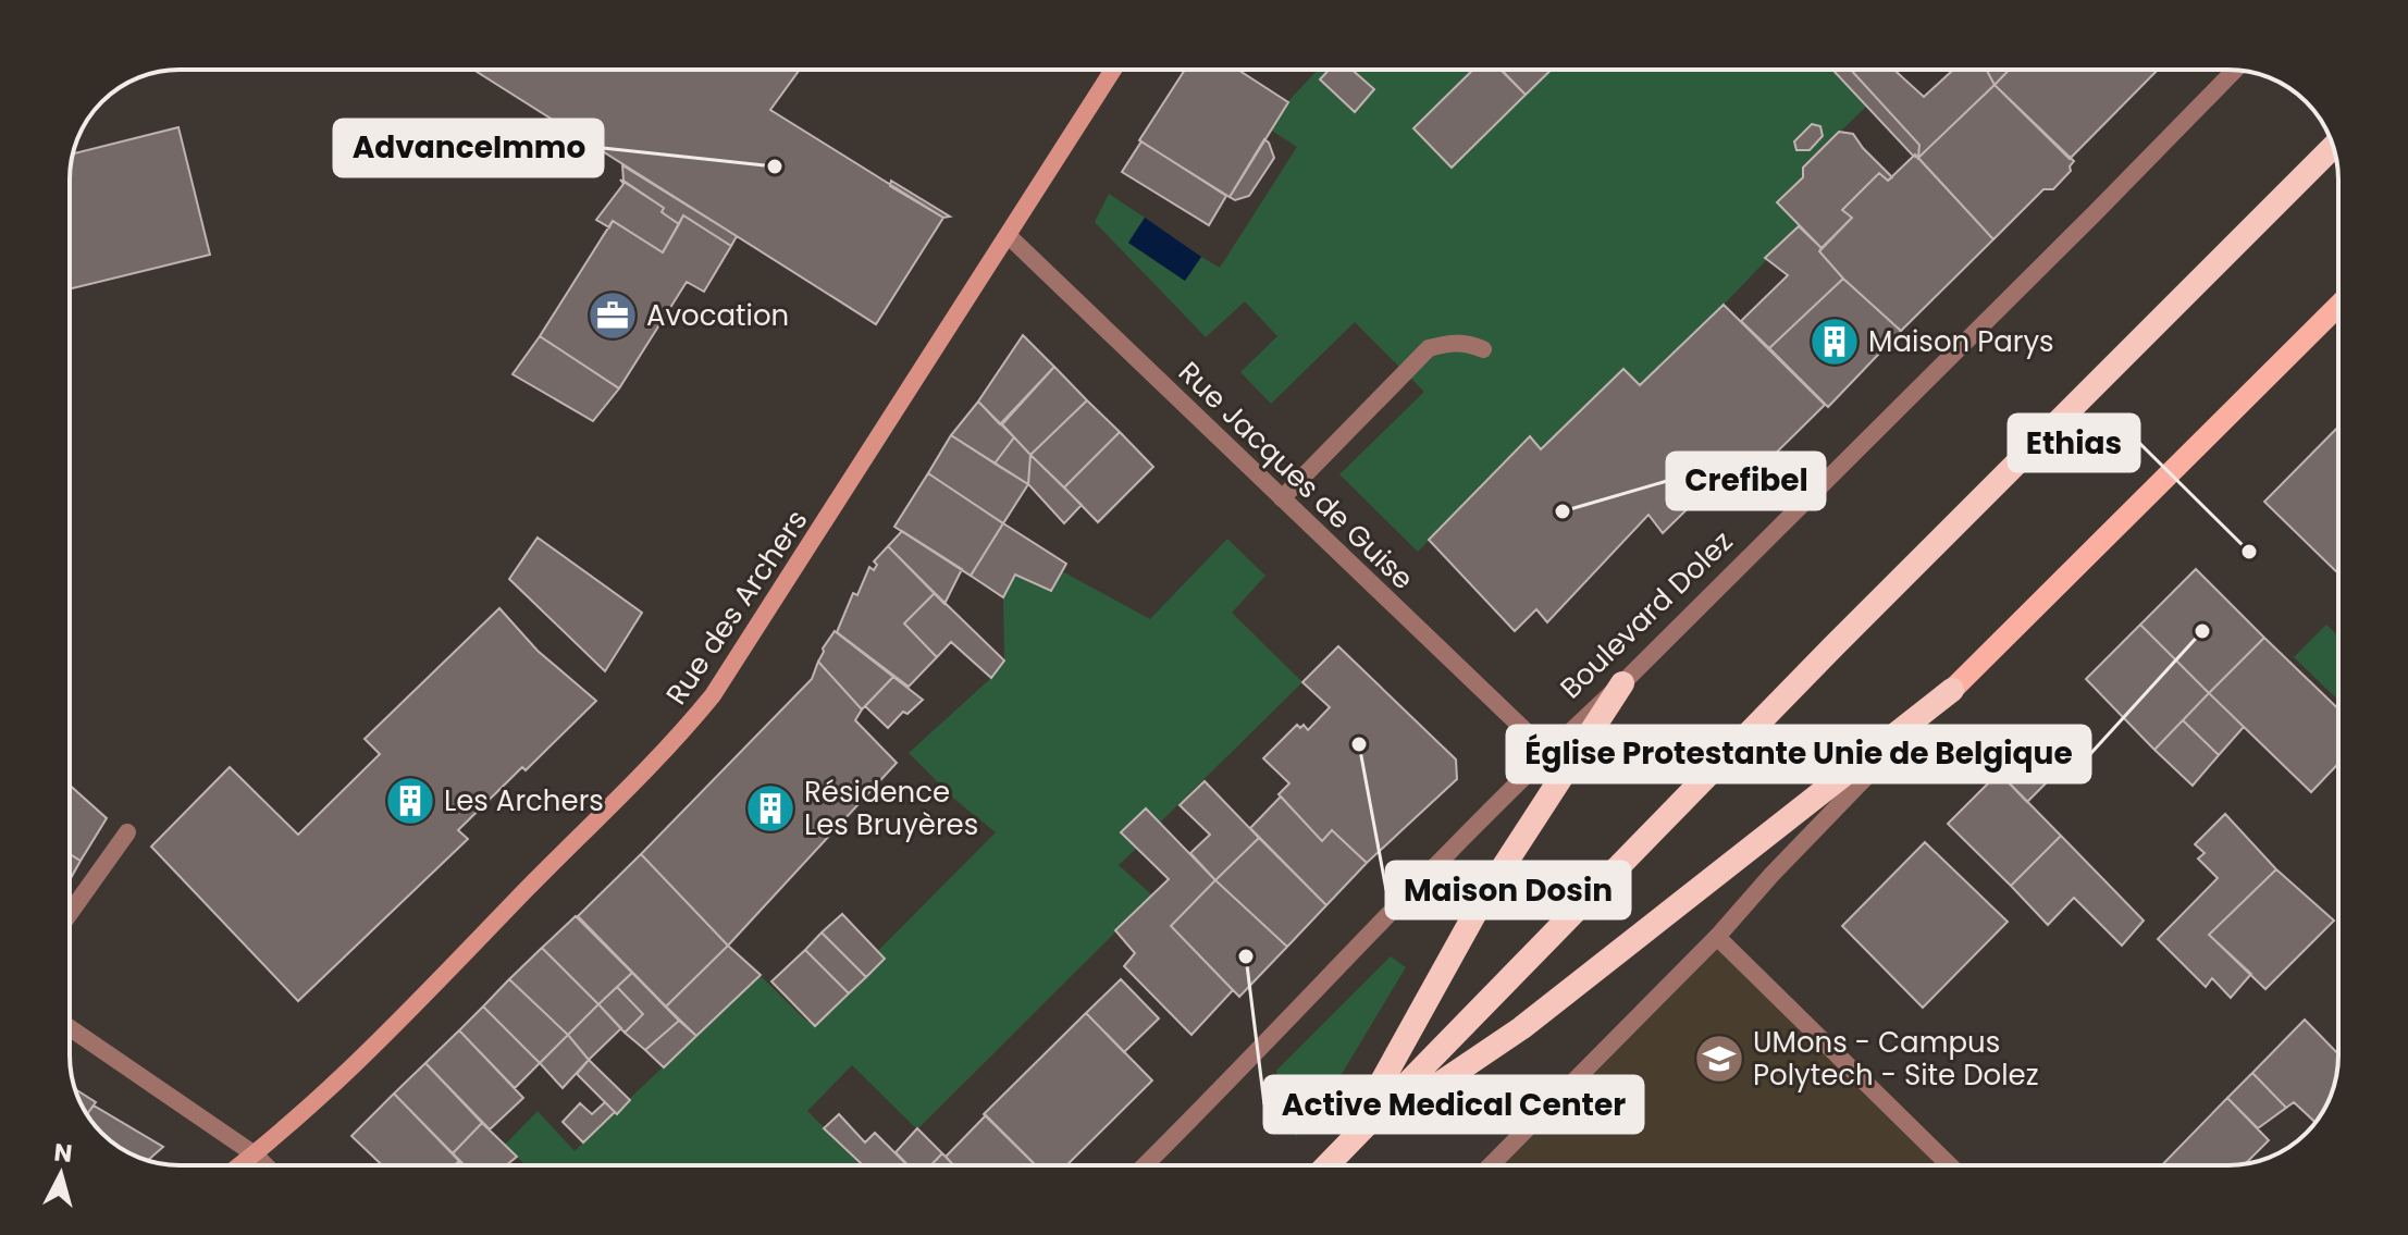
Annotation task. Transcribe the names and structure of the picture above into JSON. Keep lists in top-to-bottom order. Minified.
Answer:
{"streets":{"main road":["Rue des Archers"],"street":["Rue Jacques de Guise","Boulevard Dolez"]},"crossings":[["Rue Jacques de Guise","Rue des Archers"],["Rue Jacques de Guise","Boulevard Dolez"]],"places":{"other":["AdvanceImmo","Crefibel","Ethias","Église Protestante Unie de Belgique","Maison Dosin","Active Medical Center"],"office":["Avocation"],"building":["Maison Parys","Les Archers","Résidence Les Bruyères"],"school or university":["UMons - Campus Polytech - Site Dolez"]},"north":"top"}
